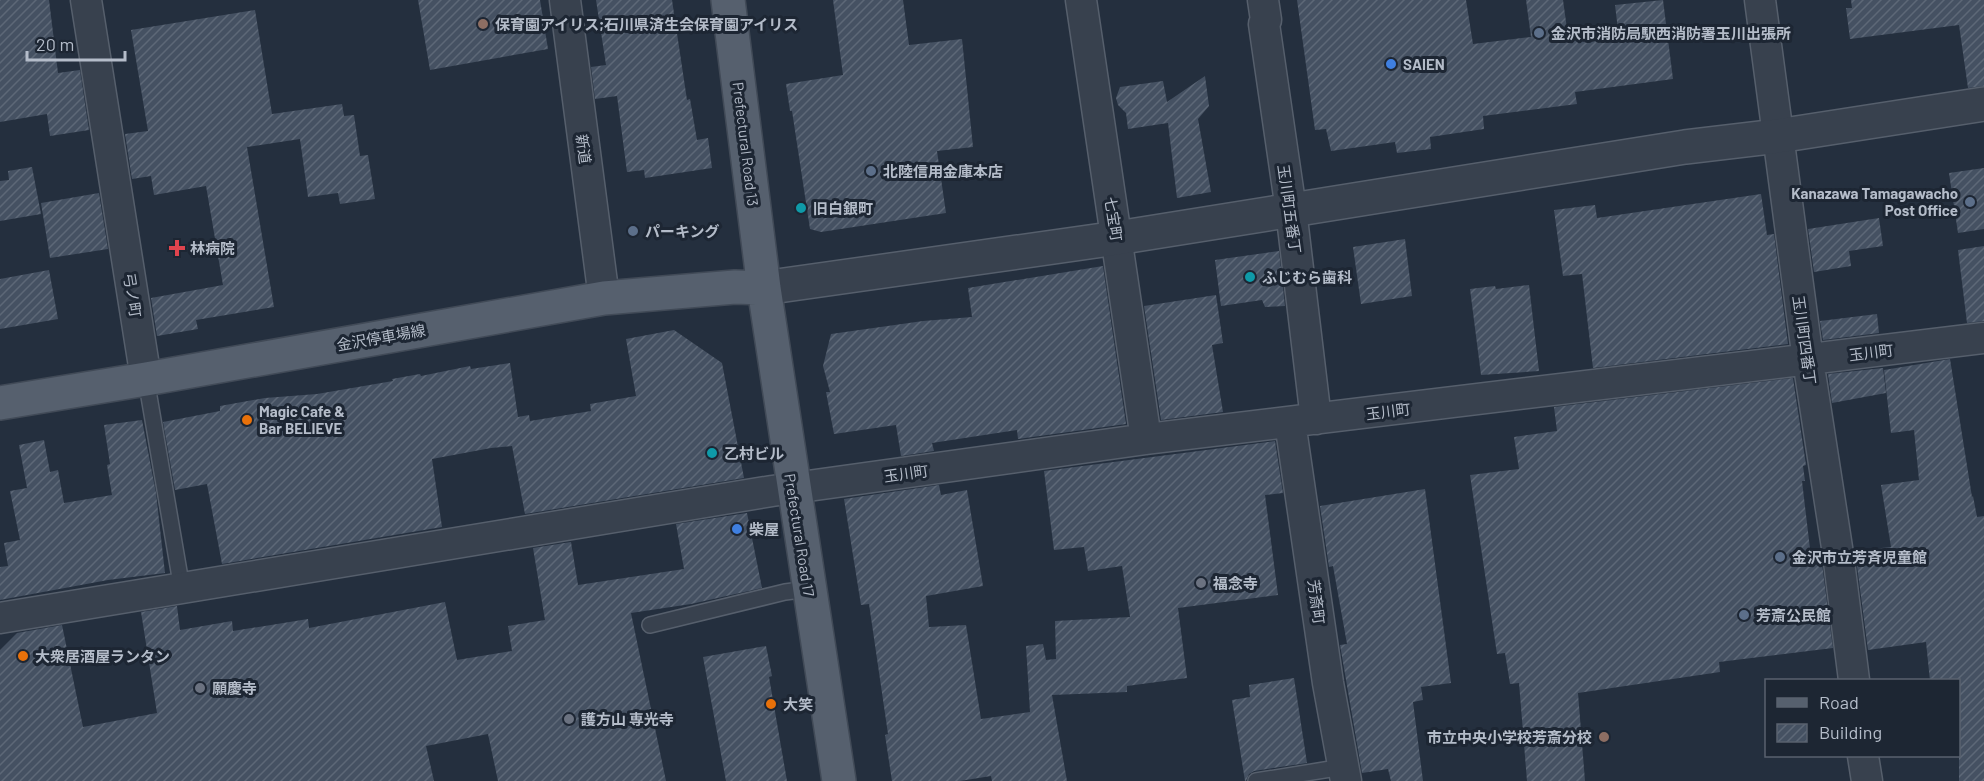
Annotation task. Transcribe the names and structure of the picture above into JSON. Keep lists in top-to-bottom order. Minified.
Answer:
{"streets":{"main road":["Prefectural Road 13","金沢停車場線","Prefectural Road 17"],"street":["新道","玉川町五番丁","七宝町","弓ノ町","玉川町四番丁","玉川町","芳斎町"]},"crossings":[["Prefectural Road 13","金沢停車場線"],["Prefectural Road 13","Prefectural Road 17"],["新道","金沢停車場線"],["玉川町五番丁","玉川町"],["玉川町五番丁","芳斎町"],["七宝町","玉川町"],["弓ノ町","金沢停車場線"],["弓ノ町","玉川町"],["金沢停車場線","Prefectural Road 17"],["玉川町四番丁","玉川町"],["玉川町","Prefectural Road 17"],["玉川町","芳斎町"]],"places":{"other":["保育園アイリス;石川県済生会保育園アイリス","金沢市消防局駅西消防署玉川出張所","SAIEN","北陸信用金庫本店","Kanazawa Tamagawacho Post Office","旧白銀町","パーキング","ふじむら歯科","Magic Cafe & Bar BELIEVE","乙村ビル","柴屋","金沢市立芳斉児童館","福念寺","芳斎公民館","大衆居酒屋ランタン","願慶寺","大笑","護方山 専光寺","市立中央小学校芳斎分校"],"health":["林病院"]},"legend":["Road","Building"],"scale_bar":"20 m"}
